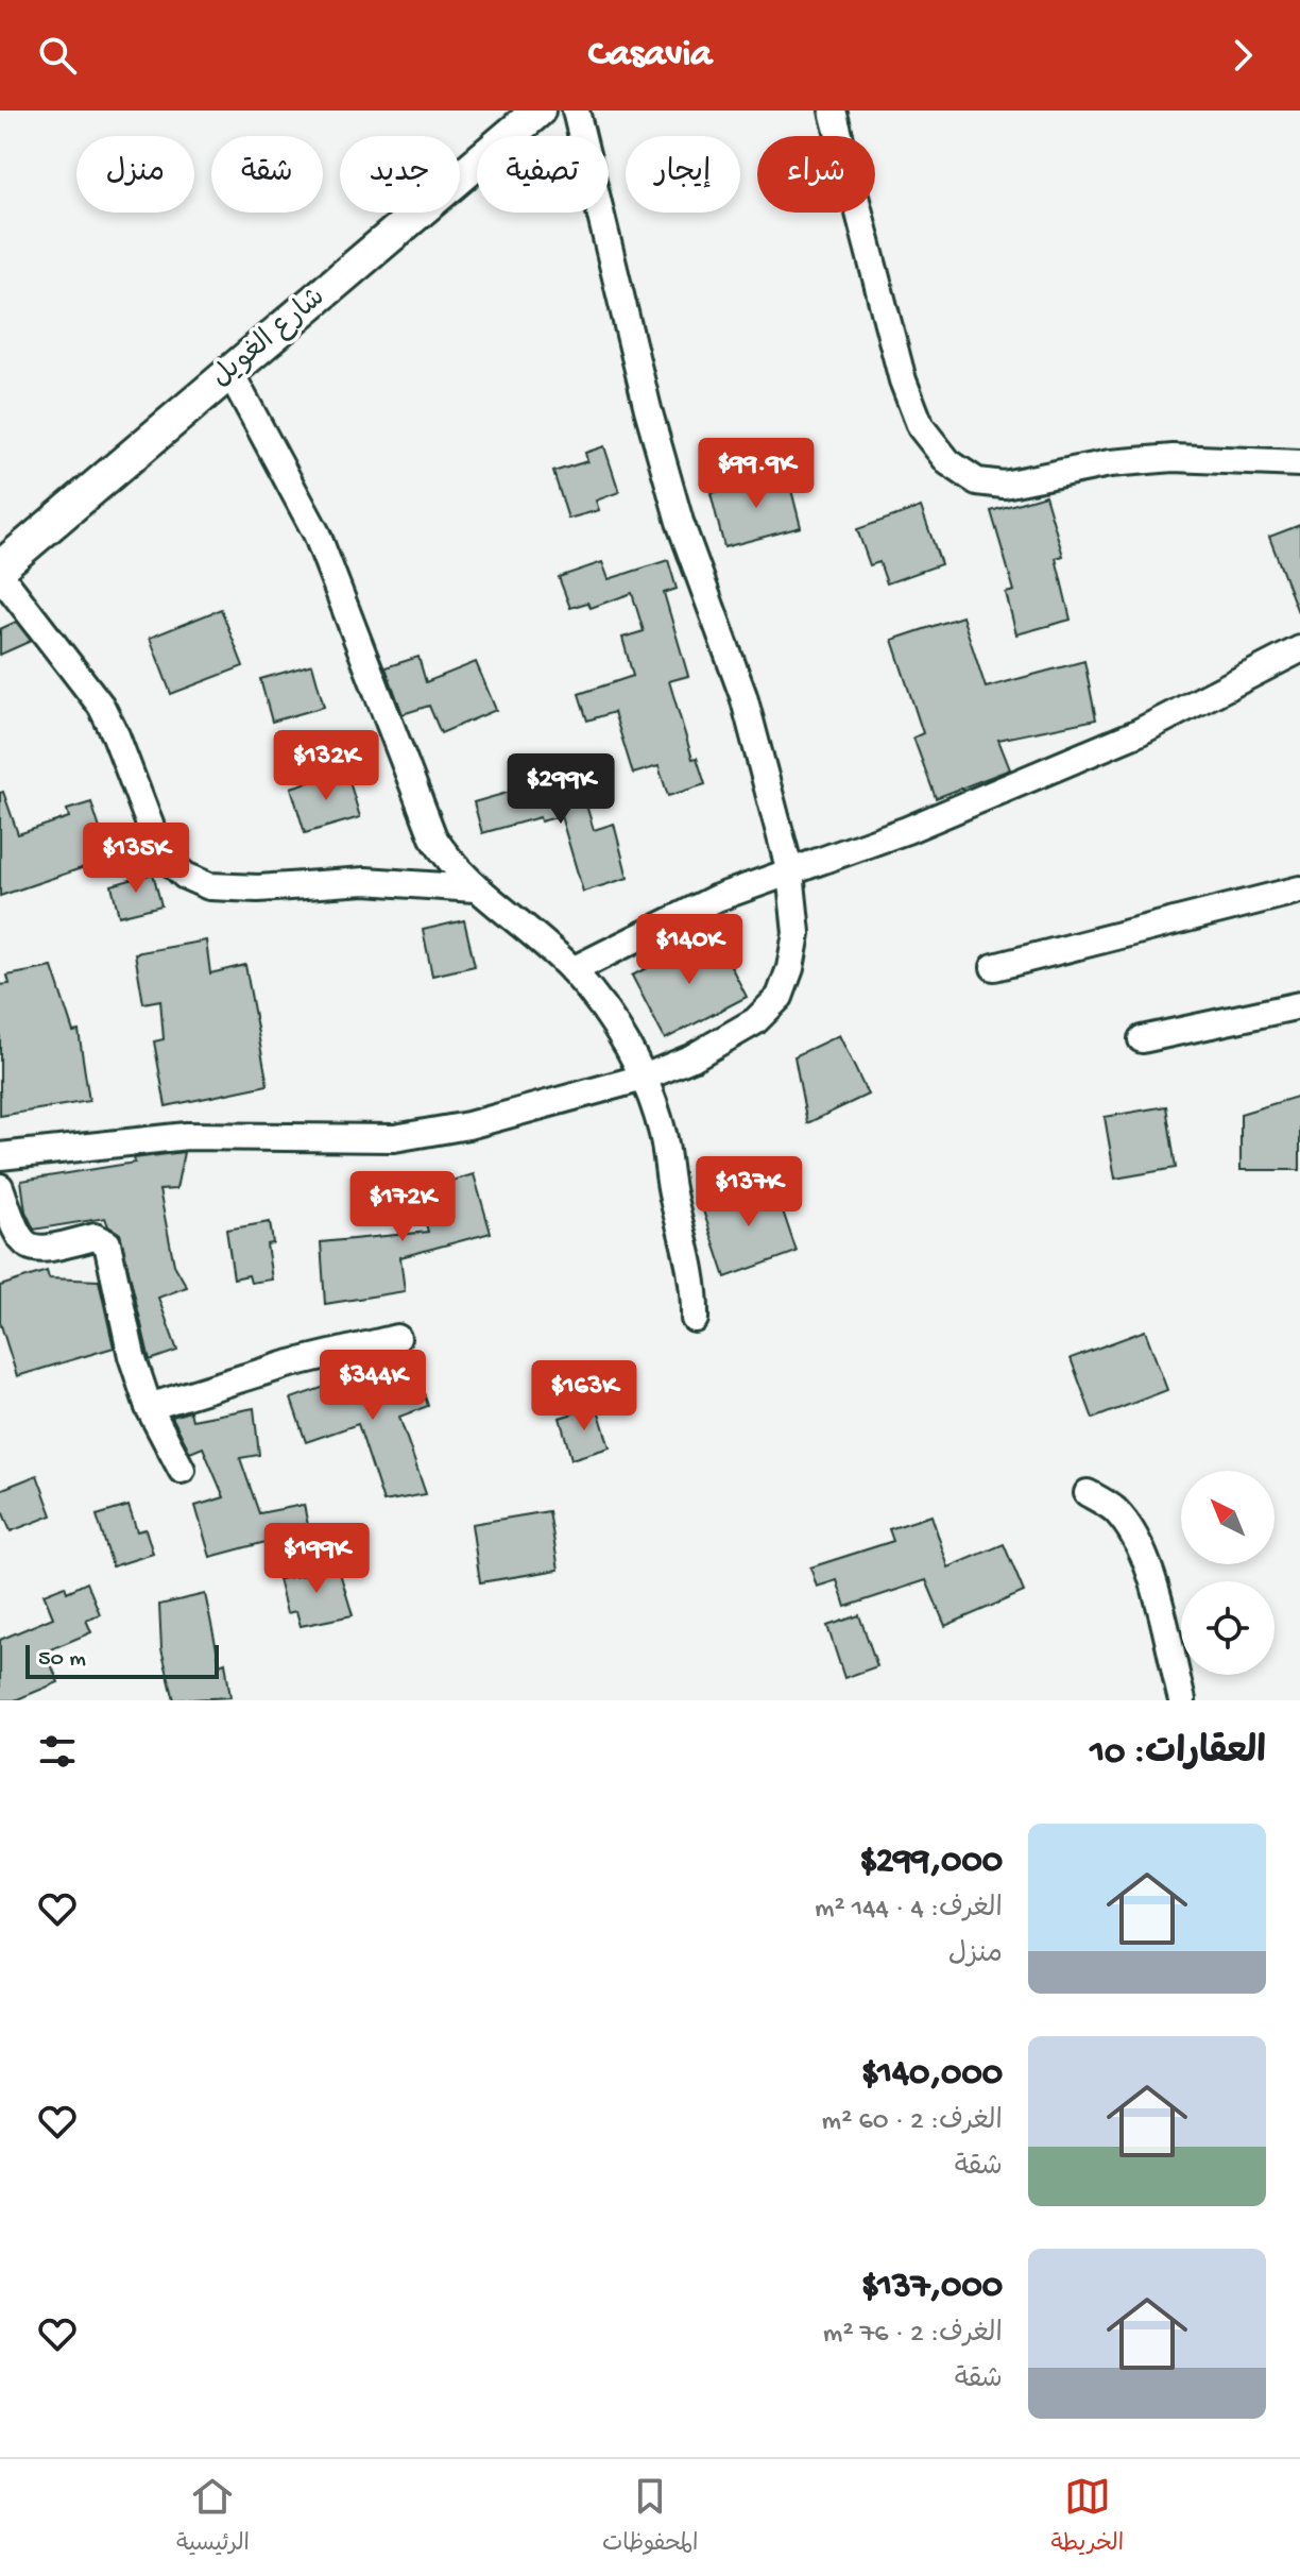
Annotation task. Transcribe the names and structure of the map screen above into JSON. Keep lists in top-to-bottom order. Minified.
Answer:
{"streets":{"street":["شارع الغويل"]},"scale_bar":"50 m","north":"top left","page":{"header":"Casavia","chip":["شراء","إيجار","تصفية","جديد","شقة","منزل"],"price":["$99.9K","$132K","$299K","$135K","$140K","$137K","$172K","$344K","$163K","$199K"],"scale":"50 m","heading":"العقارات: 10","list":[{"name":"$299,000","note":"الغرف: 4 · 144 m² · منزل"},{"name":"$140,000","note":"الغرف: 2 · 60 m² · شقة"},{"name":"$137,000","note":"الغرف: 2 · 76 m² · شقة"}],"tabs":["الخريطة","المحفوظات","الرئيسية"]}}
